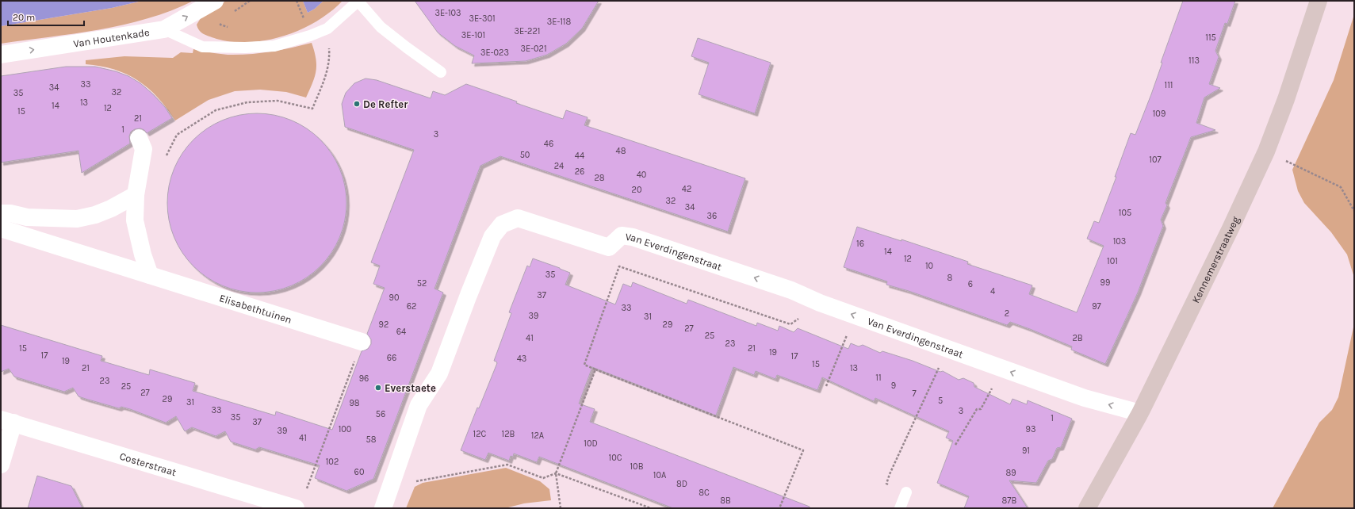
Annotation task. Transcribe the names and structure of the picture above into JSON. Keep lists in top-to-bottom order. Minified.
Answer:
{"streets":{"main road":["Kennemerstraatweg"],"street":["Van Houtenkade","Van Everdingenstraat","Elisabethtuinen","Costerstraat"]},"crossings":[["Van Everdingenstraat","Kennemerstraatweg"]],"one_way":["Van Houtenkade"],"places":["De Refter","Everstaete"],"house_numbers":["3E-103","3E-301","3E-118","3E-221","3E-101","115","3E-021","3E-023","113","33","111","34","32","35","13","14","12","15","109","21","1","3","46","48","50","44","107","24","26","40","28","42","20","32","34","105","36","103","16","14","12","101","10","35","8","99","52","6","4","37","90","62","97","33","2","39","31","92","29","27","64","25","41","2B","23","15","21","19","17","17","66","43","19","15","21","13","11","96","23","9","25","27","7","29","5","31","98","33","3","56","35","1","37","100","93","39","12C","12B","12A","41","58","10D","91","10C","102","10B","60","89","10A","8D","8C","8B","87B"],"scale_bar":"20 m"}
